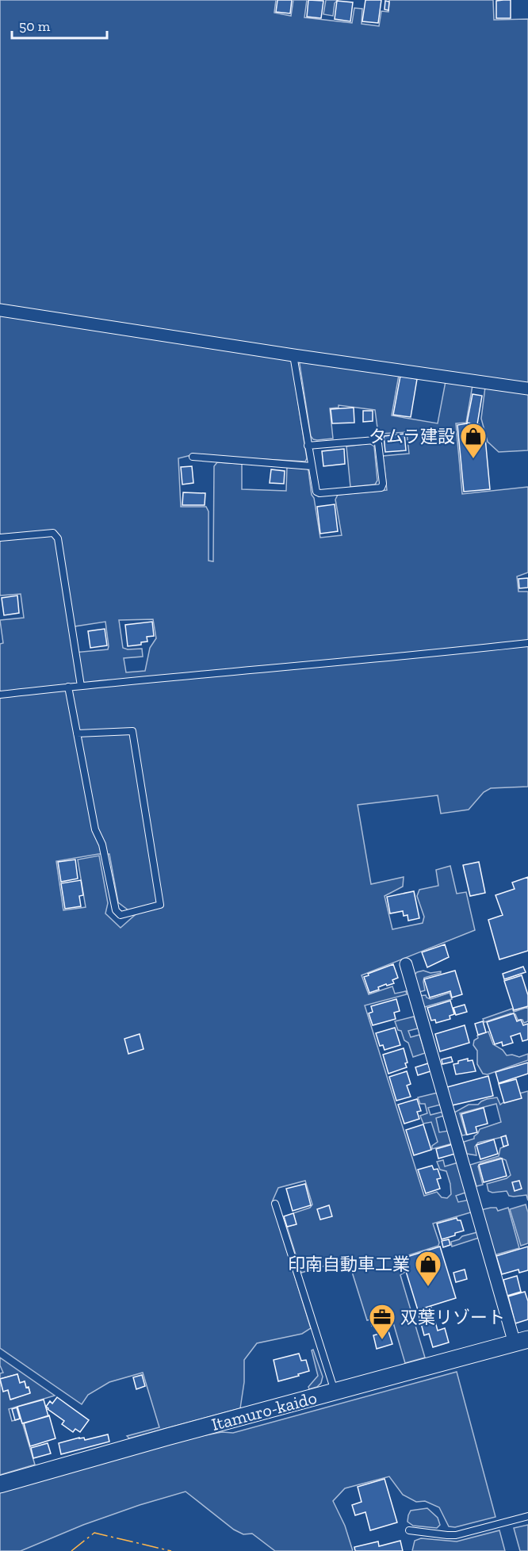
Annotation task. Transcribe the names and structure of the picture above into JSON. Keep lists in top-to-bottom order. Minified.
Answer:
{"streets":{"main road":["Itamuro-kaido"]},"places":{"shop":["タムラ建設","印南自動車工業"],"office":["双葉リゾート"]},"scale_bar":"50 m"}
